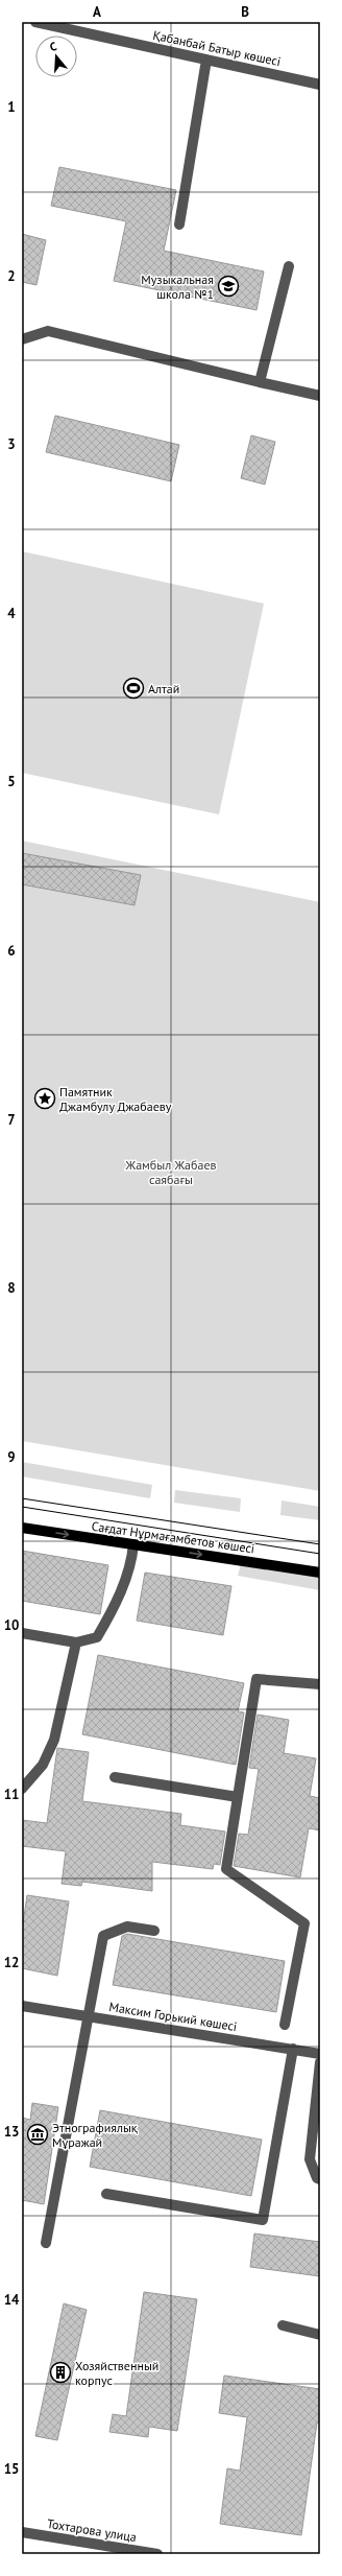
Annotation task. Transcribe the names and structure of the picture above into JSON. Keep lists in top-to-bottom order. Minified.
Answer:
{"streets":{"main road":["Сағдат Нұрмағамбетов көшесі"],"street":["Қабанбай Батыр көшесі","Максим Горький көшесі","Тохтарова улица"]},"one_way":["Сағдат Нұрмағамбетов көшесі"],"parks":["Жамбыл Жабаев саябағы"],"places":{"school or university":["Музыкальная школа №1"],"sports":["Алтай"],"place":["Памятник Джамбулу Джабаеву"],"museum":["Этнографиялық Мұражай"],"building":["Хозяйственный корпус"]},"north":"top","grid":{"columns":["A","B"],"rows":["1","2","3","4","5","6","7","8","9","10","11","12","13","14","15"]}}
